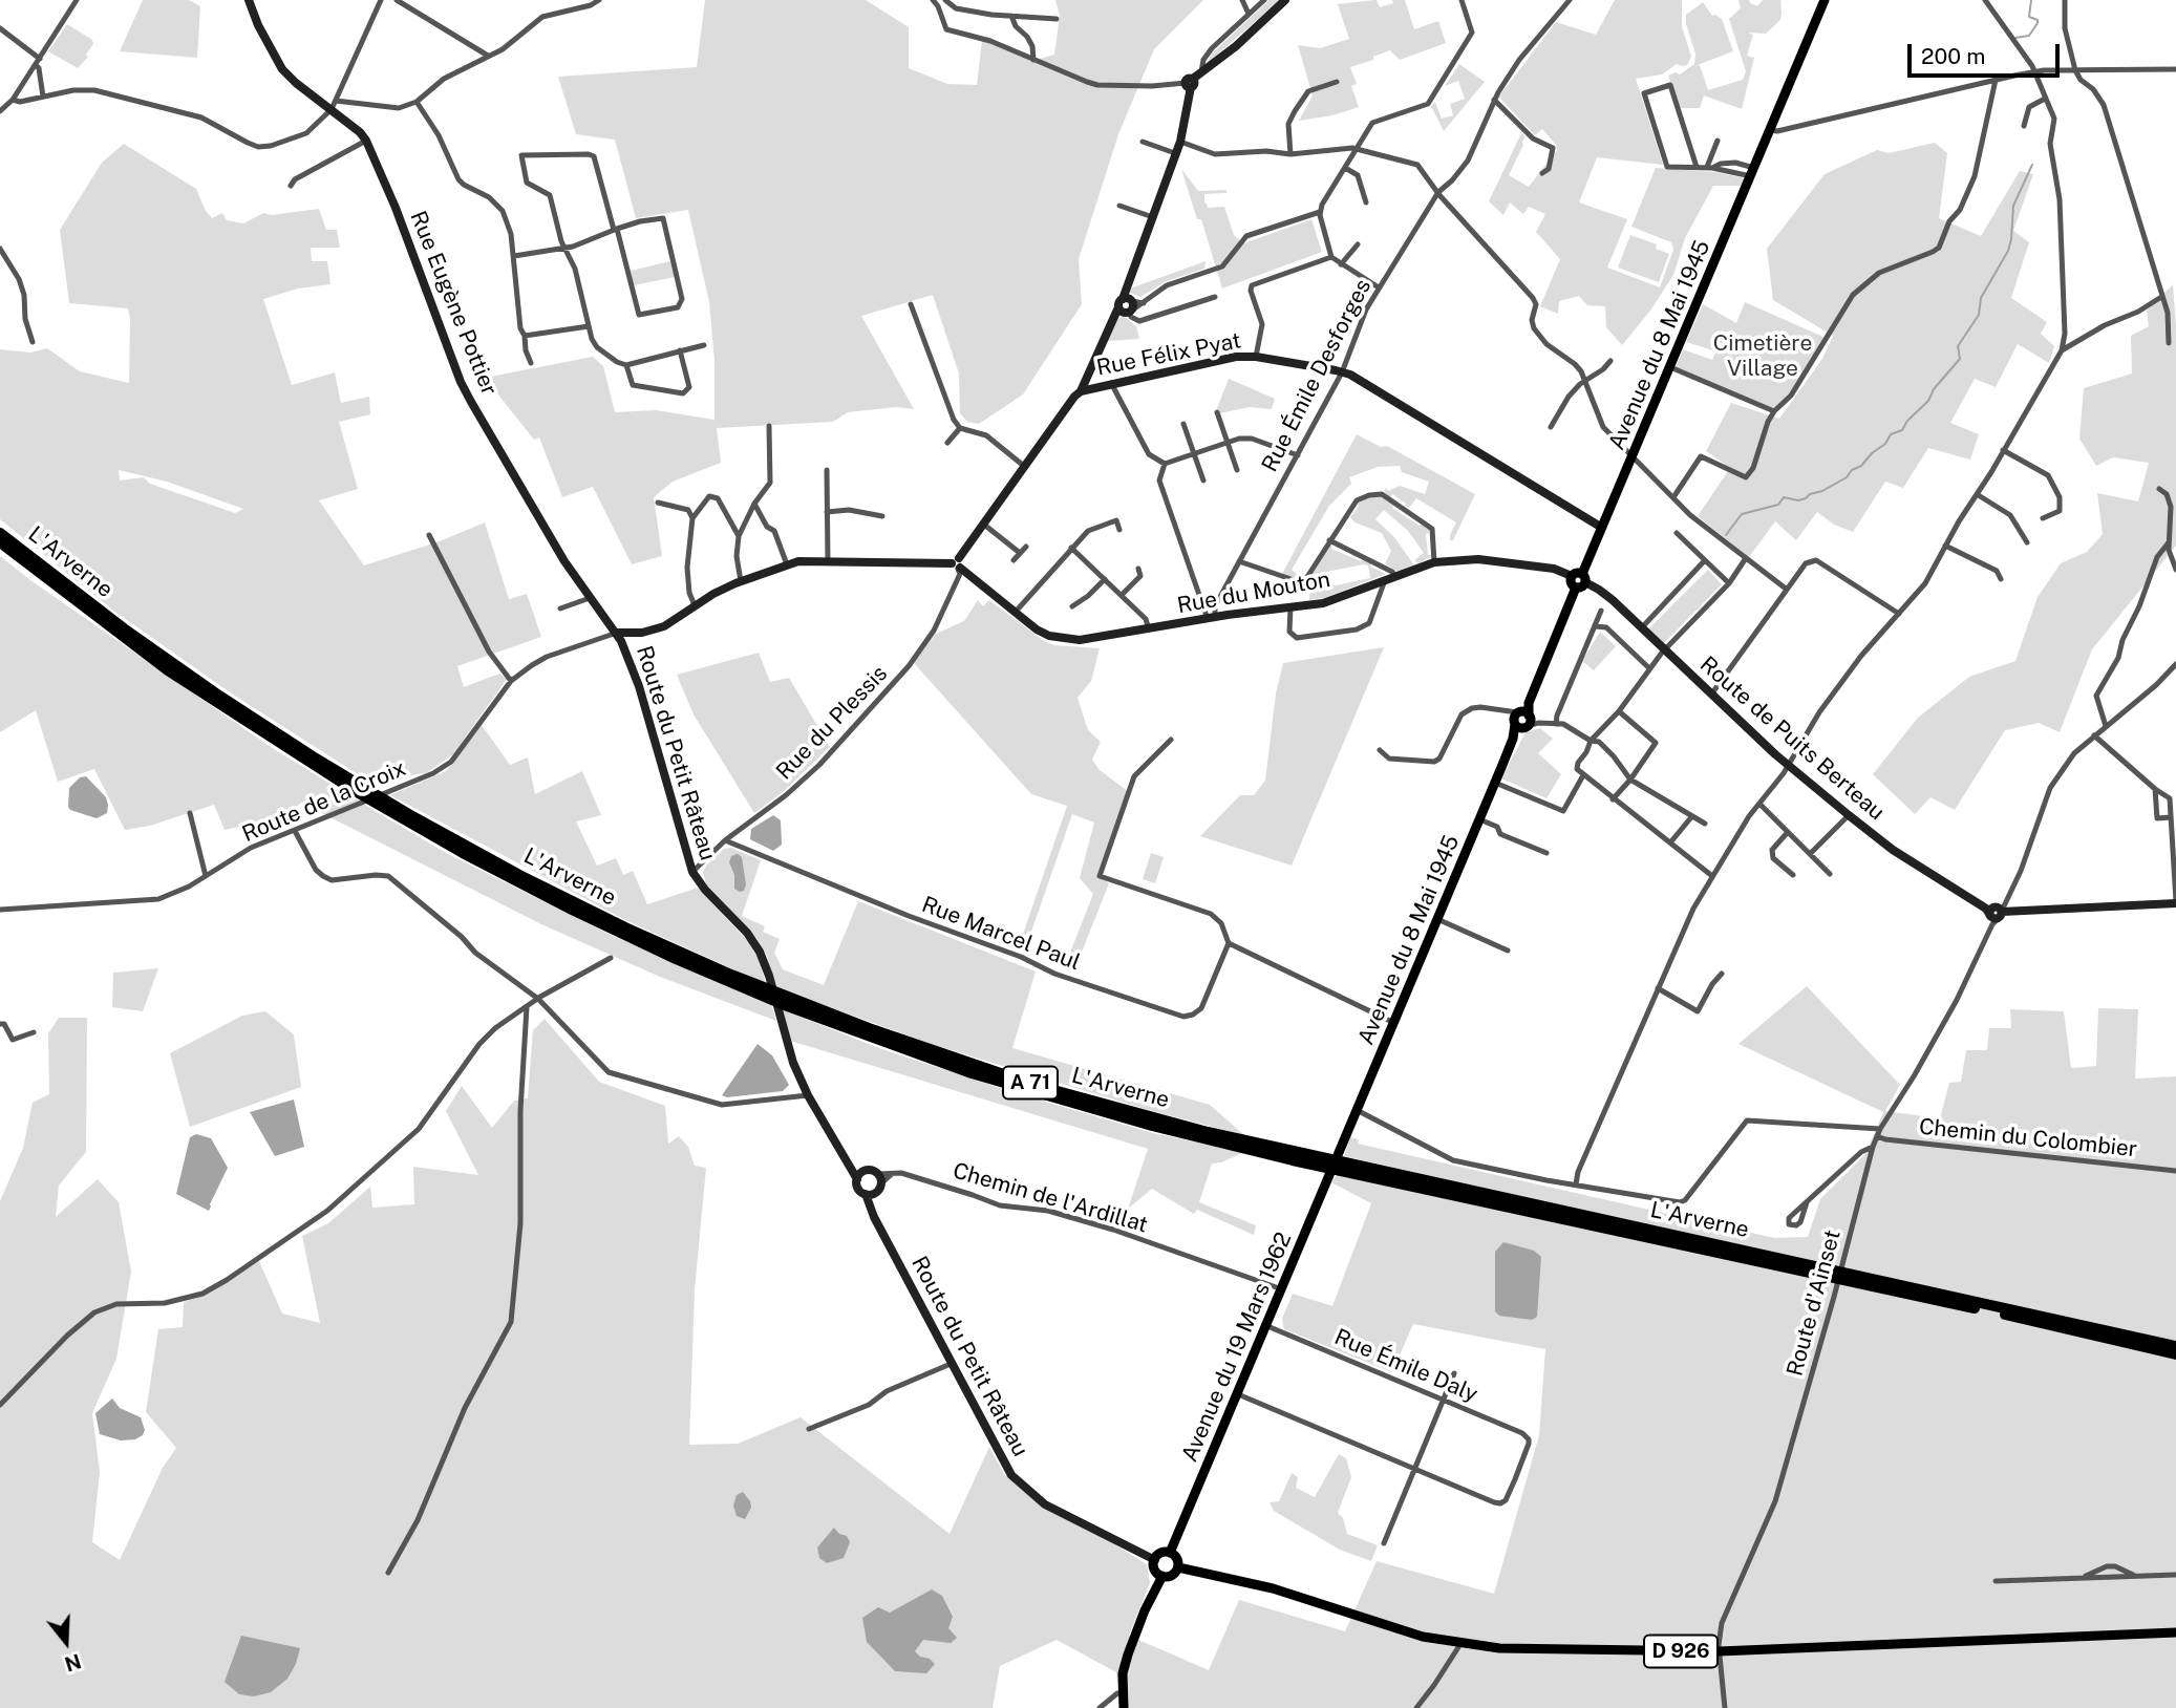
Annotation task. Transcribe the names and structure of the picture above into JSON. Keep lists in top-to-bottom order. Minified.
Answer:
{"streets":{"highway":["L'Arverne","A 71"],"main road":["Avenue du 8 Mai 1945","Avenue du 19 Mars 1962","D 926"],"street":["Rue Eugène Pottier","Rue Félix Pyat","Rue Émile Desforges","Rue du Mouton","Rue du Plessis","Route de Puits Berteau","Route du Petit Râteau","Route de la Croix","Rue Marcel Paul","Chemin du Colombier","Chemin de l'Ardillat","Route d'Ainset","Rue Émile Daly"]},"crossings":[["Rue Eugène Pottier","Route du Petit Râteau"],["Rue Eugène Pottier","Route de la Croix"],["Avenue du 8 Mai 1945","Rue Félix Pyat"],["Avenue du 8 Mai 1945","Rue du Mouton"],["Avenue du 8 Mai 1945","Route de Puits Berteau"],["Avenue du 8 Mai 1945","Avenue du 19 Mars 1962"],["Rue Félix Pyat","Rue Émile Desforges"],["Rue Félix Pyat","Rue du Mouton"],["Rue Félix Pyat","Rue du Plessis"],["Rue Émile Desforges","Rue du Mouton"],["Rue du Mouton","Rue du Plessis"],["Rue du Mouton","Route de Puits Berteau"],["Rue du Plessis","Route du Petit Râteau"],["Rue du Plessis","Rue Marcel Paul"],["Route de Puits Berteau","Route d'Ainset"],["Route du Petit Râteau","Route de la Croix"],["Route du Petit Râteau","Chemin de l'Ardillat"],["Route du Petit Râteau","Avenue du 19 Mars 1962"],["Route du Petit Râteau","D 926"],["Chemin du Colombier","Route d'Ainset"],["Chemin de l'Ardillat","Avenue du 19 Mars 1962"],["Route d'Ainset","D 926"],["Avenue du 19 Mars 1962","Rue Émile Daly"],["Avenue du 19 Mars 1962","D 926"]],"parks":["Cimetière Village"],"scale_bar":"200 m","north":"bottom"}
